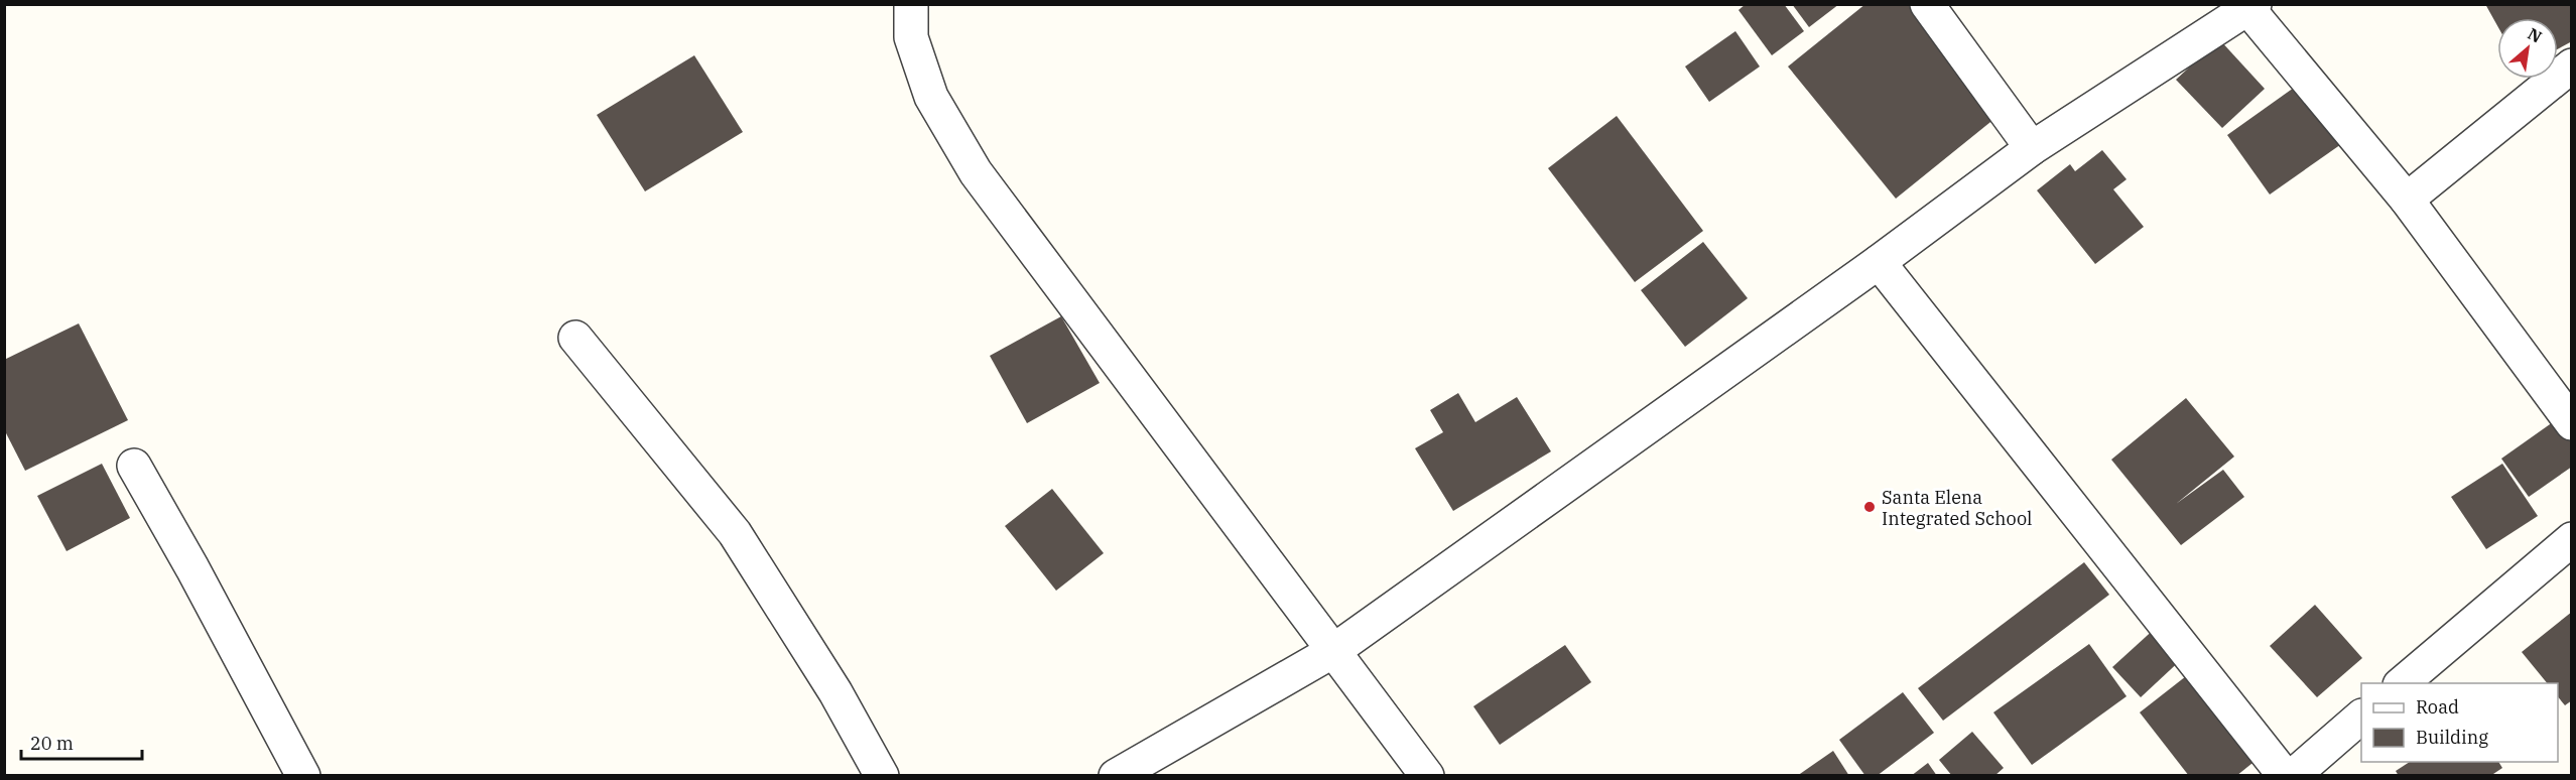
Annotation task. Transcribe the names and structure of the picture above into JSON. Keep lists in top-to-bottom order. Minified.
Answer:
{"places":["Santa Elena Integrated School"],"legend":["Road","Building"],"scale_bar":"20 m","north":"top right"}
